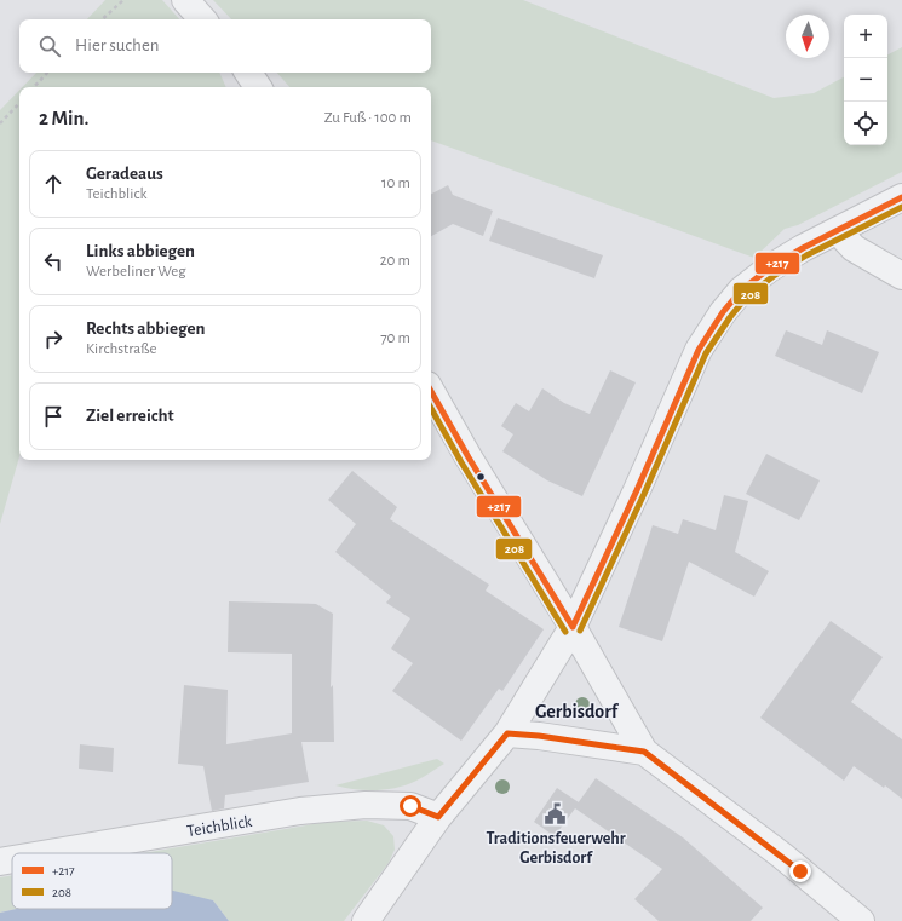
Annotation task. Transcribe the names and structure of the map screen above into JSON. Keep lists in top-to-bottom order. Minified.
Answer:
{"streets":{"street":["Teichblick"]},"districts":["Gerbisdorf"],"places":{"public building":["Traditionsfeuerwehr Gerbisdorf"]},"lines":["transit line +217","transit line 208"],"legend":["+217","208"],"north":"bottom","page":{"map_buttons":["+","−"],"search":"Hier suchen","heading":["2 Min.","Zu Fuß · 100 m"],"list":[["Geradeaus","Teichblick","10 m"],["Links abbiegen","Werbeliner Weg","20 m"],["Rechts abbiegen","Kirchstraße","70 m"],"Ziel erreicht"]}}
